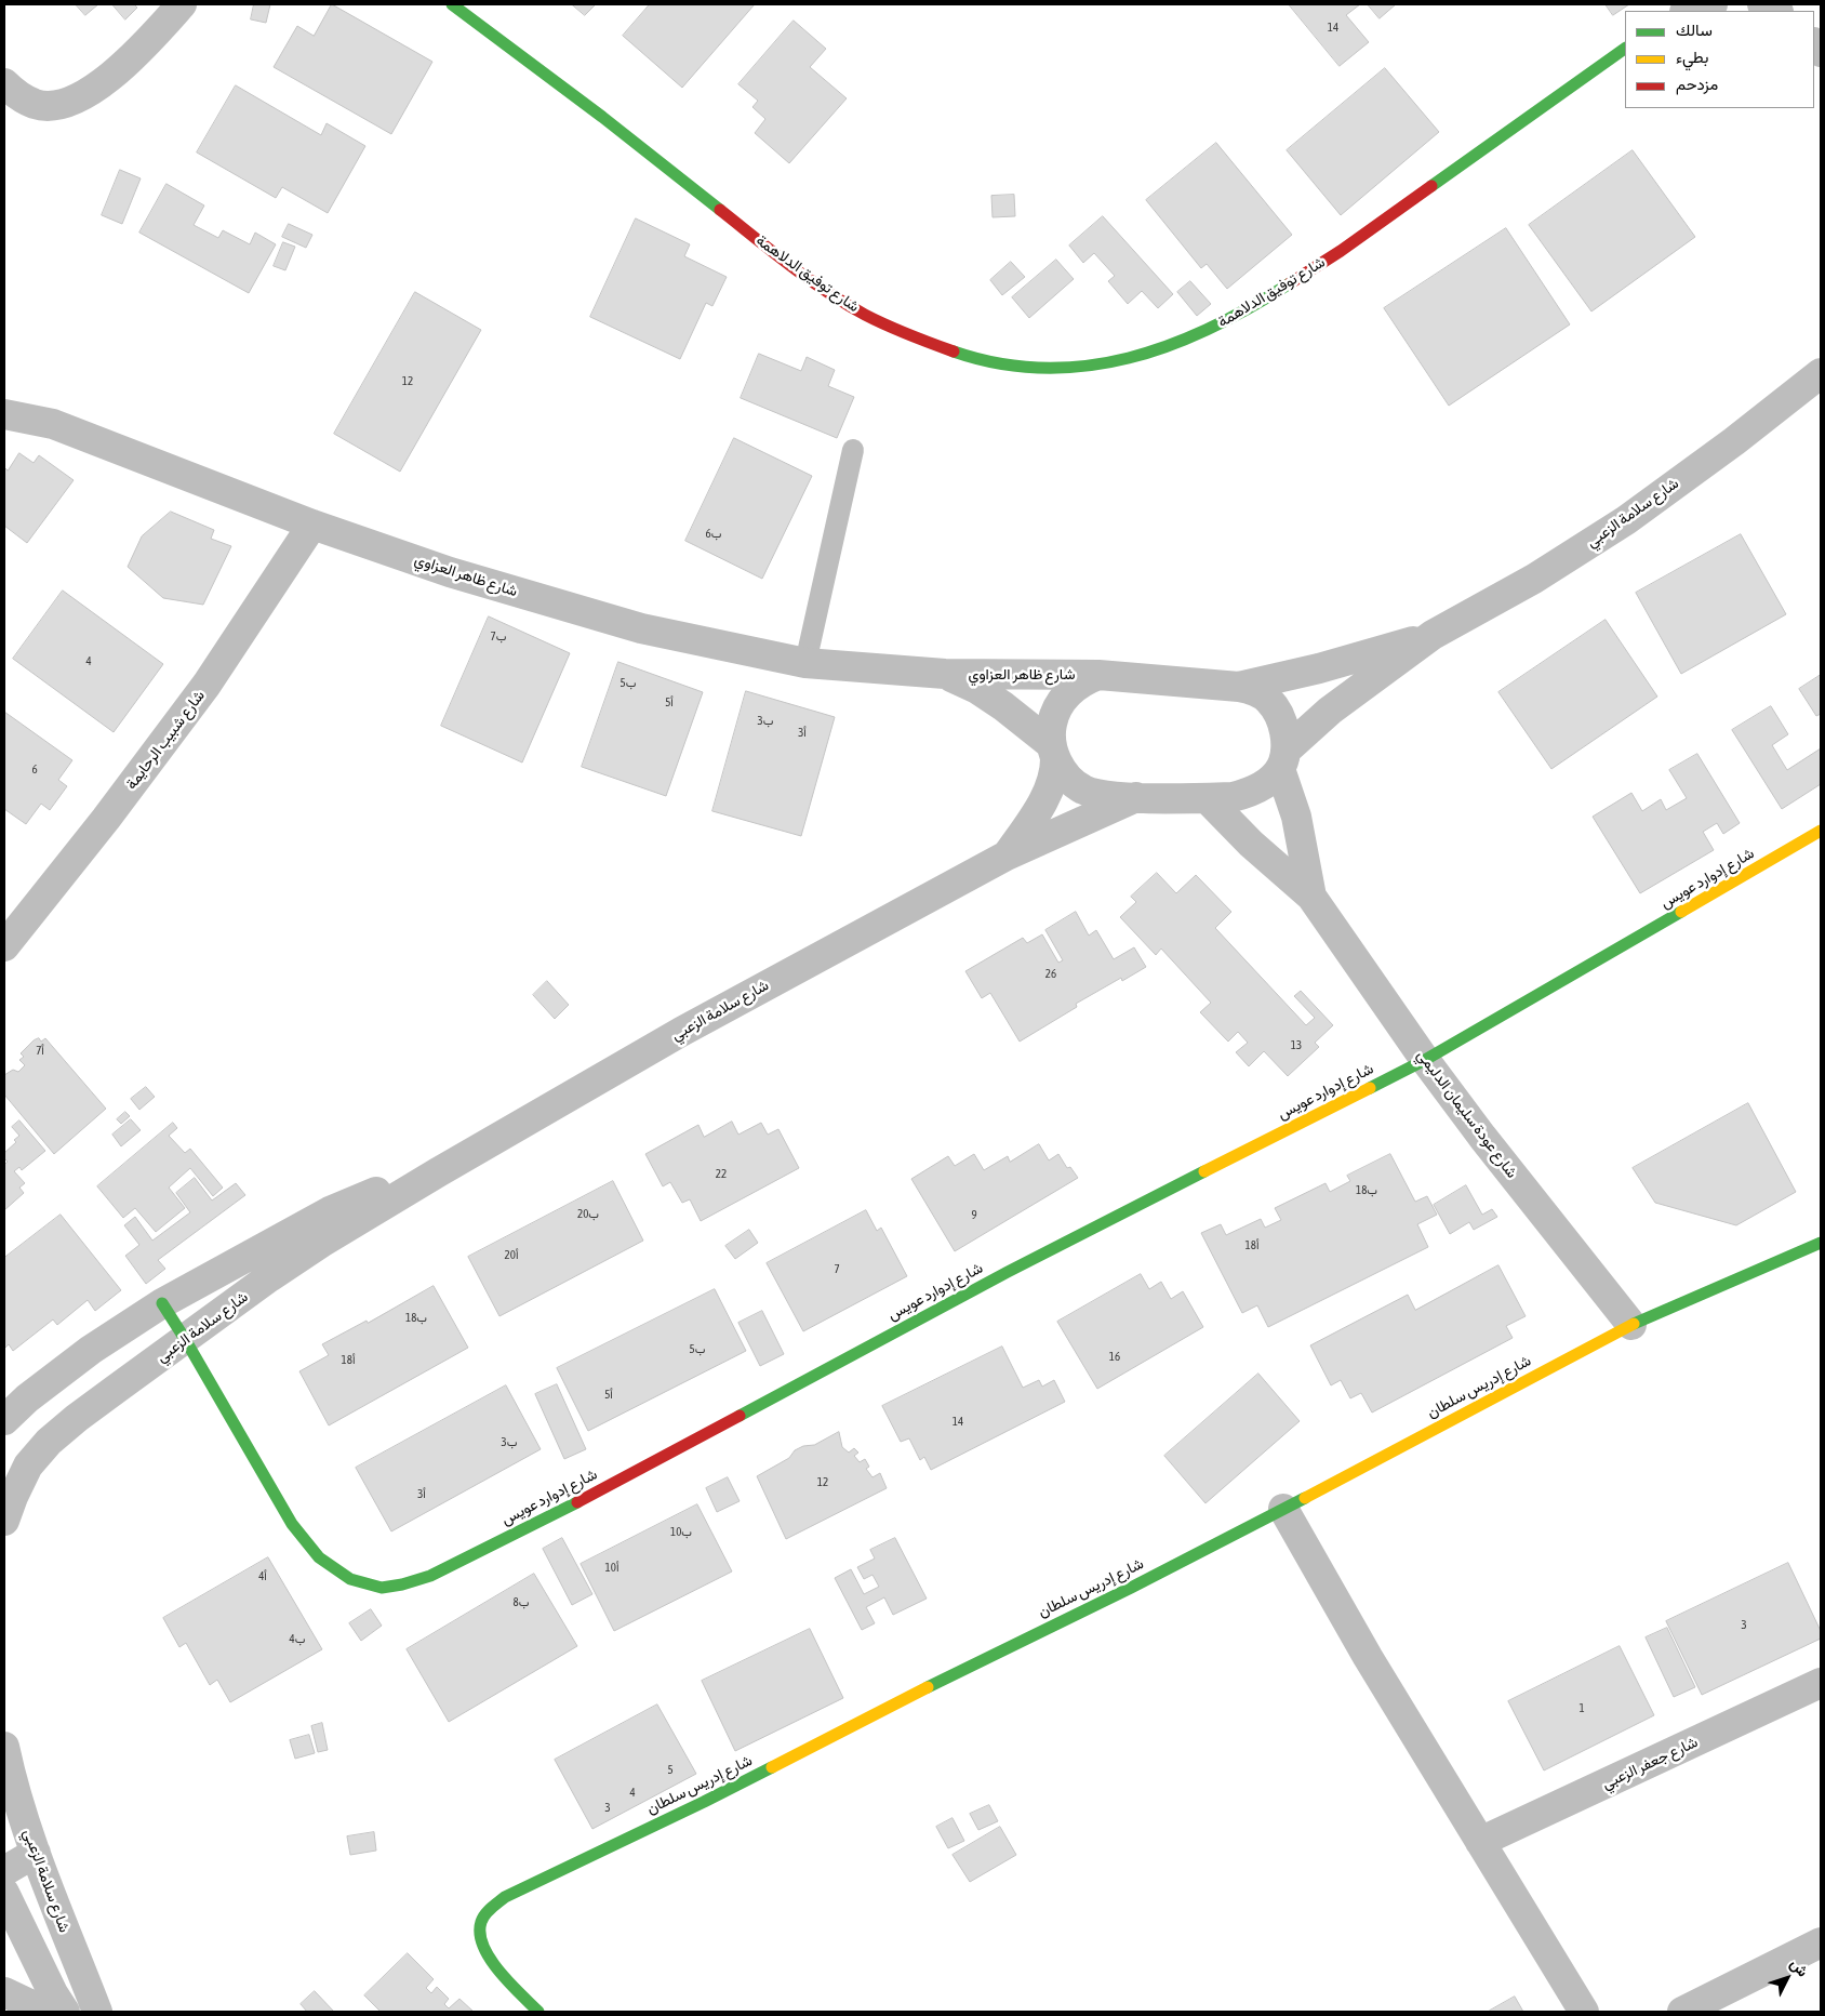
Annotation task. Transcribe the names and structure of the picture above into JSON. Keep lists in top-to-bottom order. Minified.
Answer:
{"streets":{"street":["شارع توفيق الدلاهمة","شارع سلامة الزعبي","شارع ظاهر العزاوي","شارع شبيب الرحايمة","شارع إدوارد عويس","شارع عودة سليمان الدليمي","شارع إدريس سلطان","شارع جعفر الزعبي"]},"crossings":[["شارع سلامة الزعبي","شارع ظاهر العزاوي"],["شارع سلامة الزعبي","شارع إدوارد عويس"],["شارع سلامة الزعبي","شارع عودة سليمان الدليمي"],["شارع ظاهر العزاوي","شارع شبيب الرحايمة"],["شارع ظاهر العزاوي","شارع عودة سليمان الدليمي"],["شارع إدوارد عويس","شارع عودة سليمان الدليمي"],["شارع عودة سليمان الدليمي","شارع إدريس سلطان"]],"house_numbers":["14","12","6ب","7ب","4","5ب","5أ","3ب","3أ","6","26","13","7أ","22","18ب","20ب","9","18أ","20أ","7","18ب","5ب","16","18أ","5أ","14","3ب","12","3أ","10ب","10أ","4أ","8ب","3","4ب","1","5","4","3"],"legend":["سالك","بطيء","مزدحم"],"north":"top right"}
